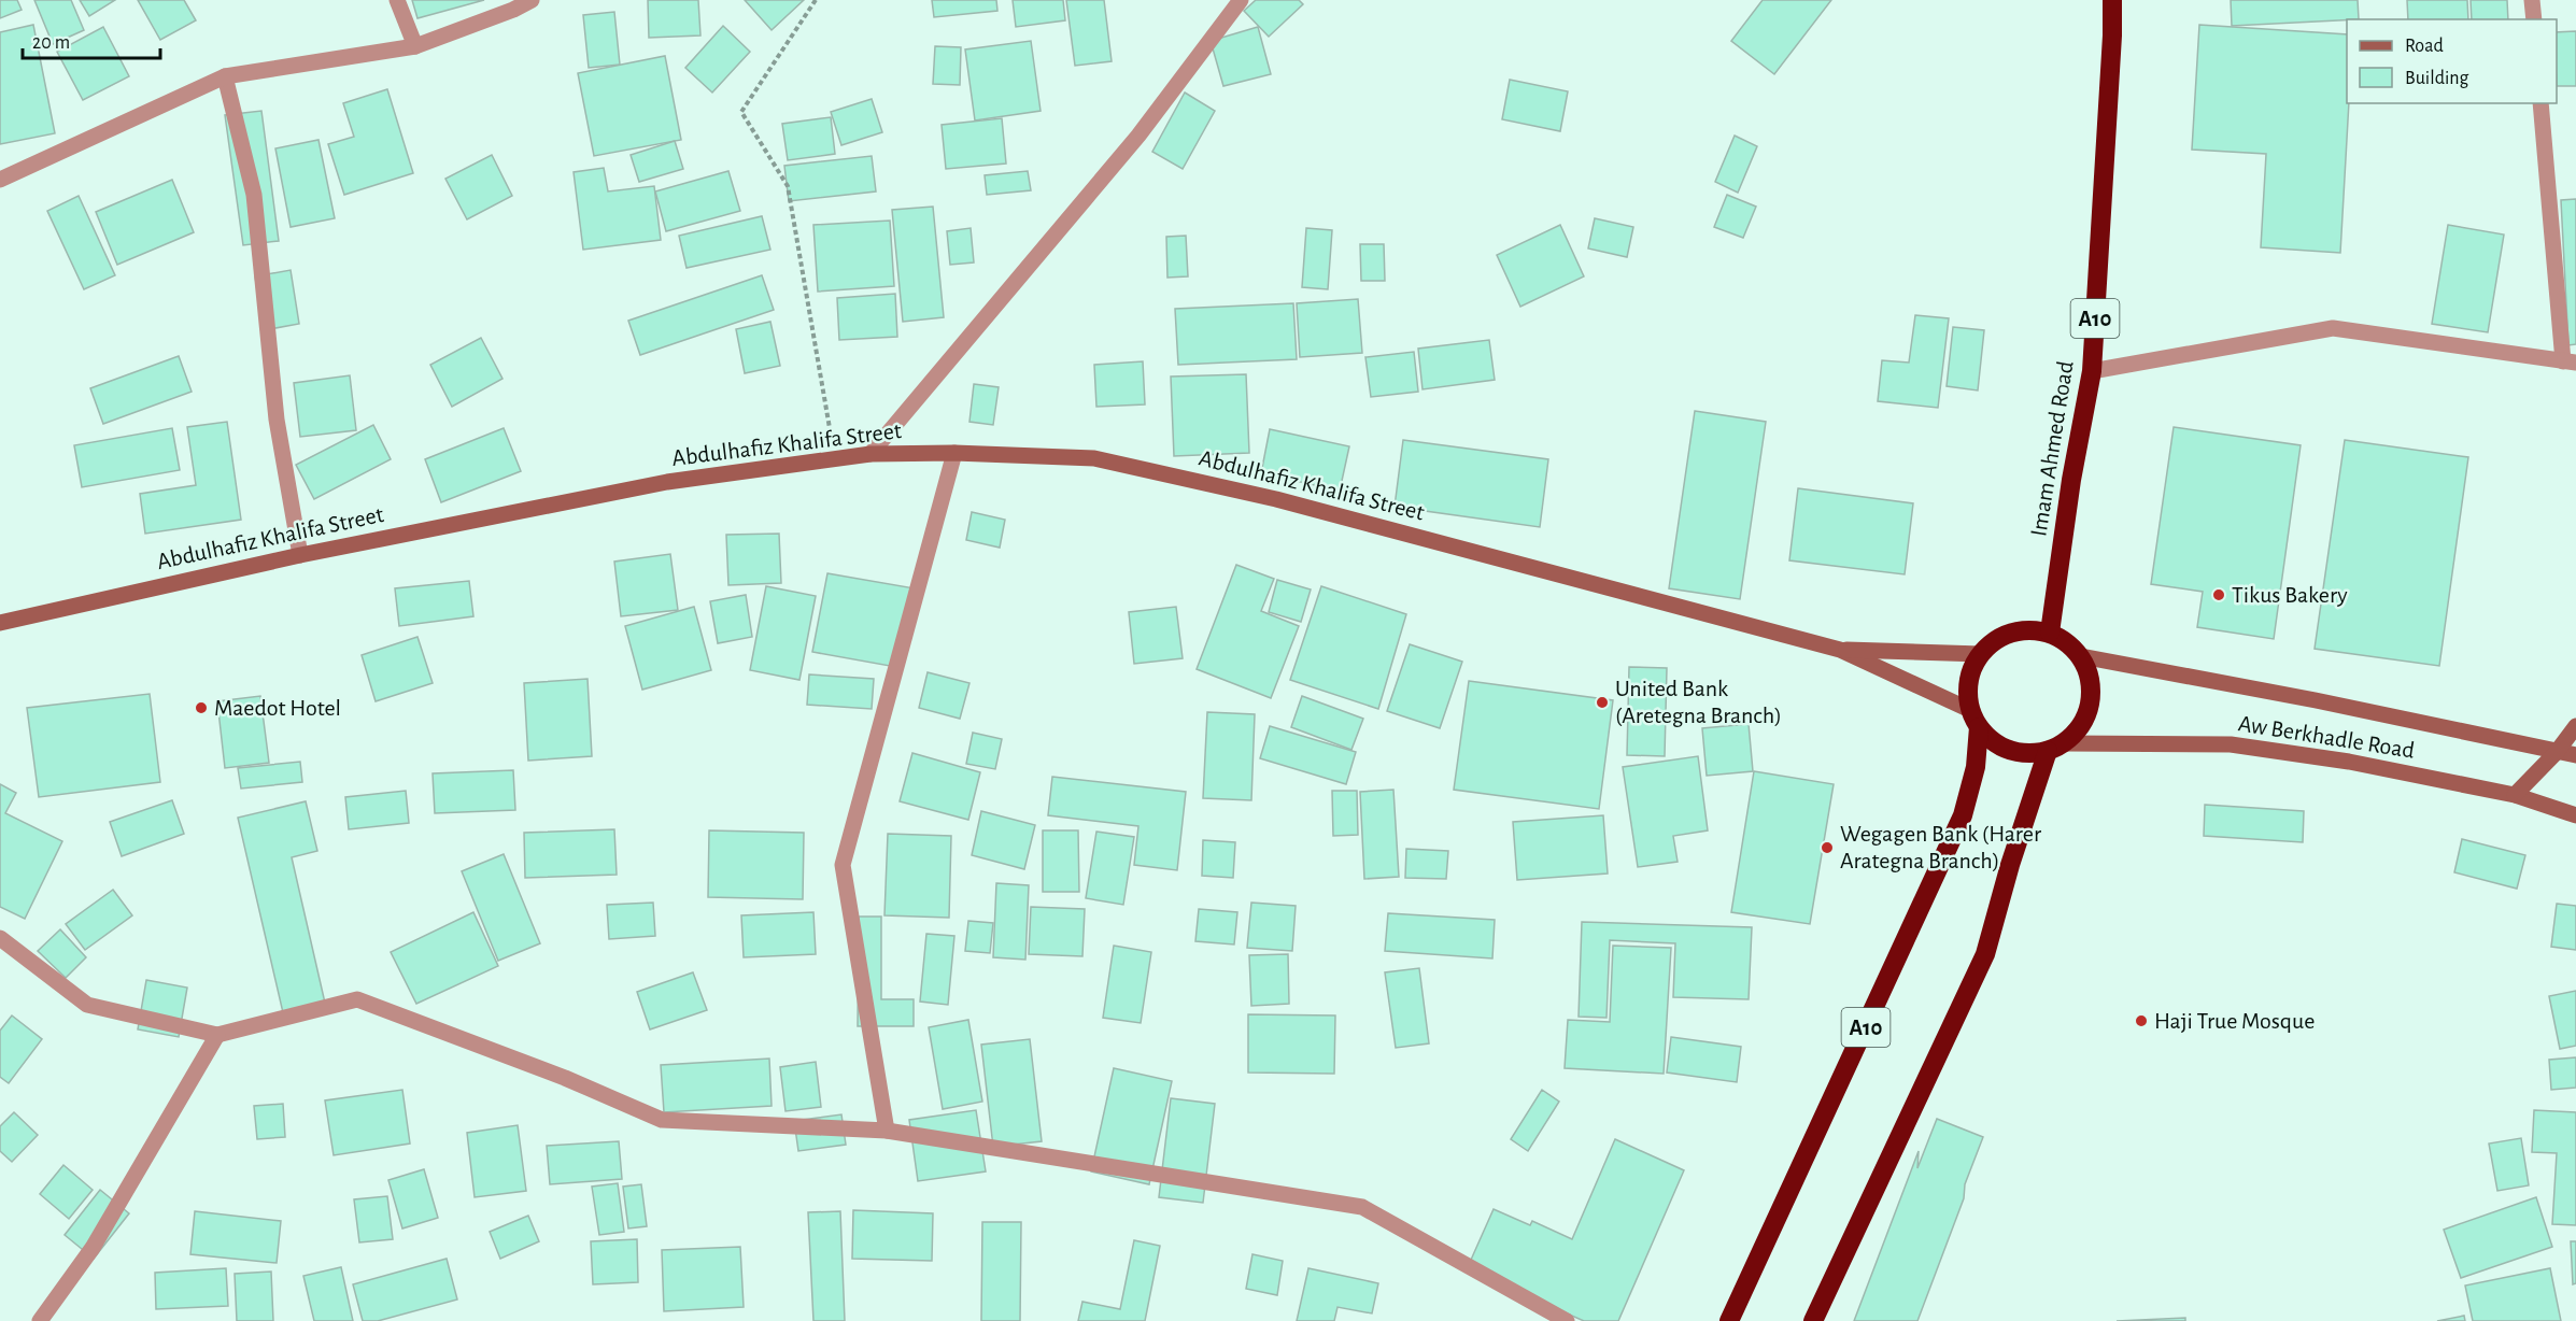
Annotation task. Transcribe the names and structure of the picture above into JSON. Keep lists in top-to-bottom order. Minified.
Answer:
{"streets":{"highway":["A10","Imam Ahmed Road"],"main road":["Abdulhafiz Khalifa Street","Aw Berkhadle Road"]},"crossings":[["A10","Imam Ahmed Road"],["A10","Aw Berkhadle Road"],["Imam Ahmed Road","Aw Berkhadle Road"]],"places":["Tikus Bakery","United Bank (Aretegna Branch)","Maedot Hotel","Wegagen Bank (Harer Arategna Branch)","Haji True Mosque"],"legend":["Road","Building"],"scale_bar":"20 m"}
